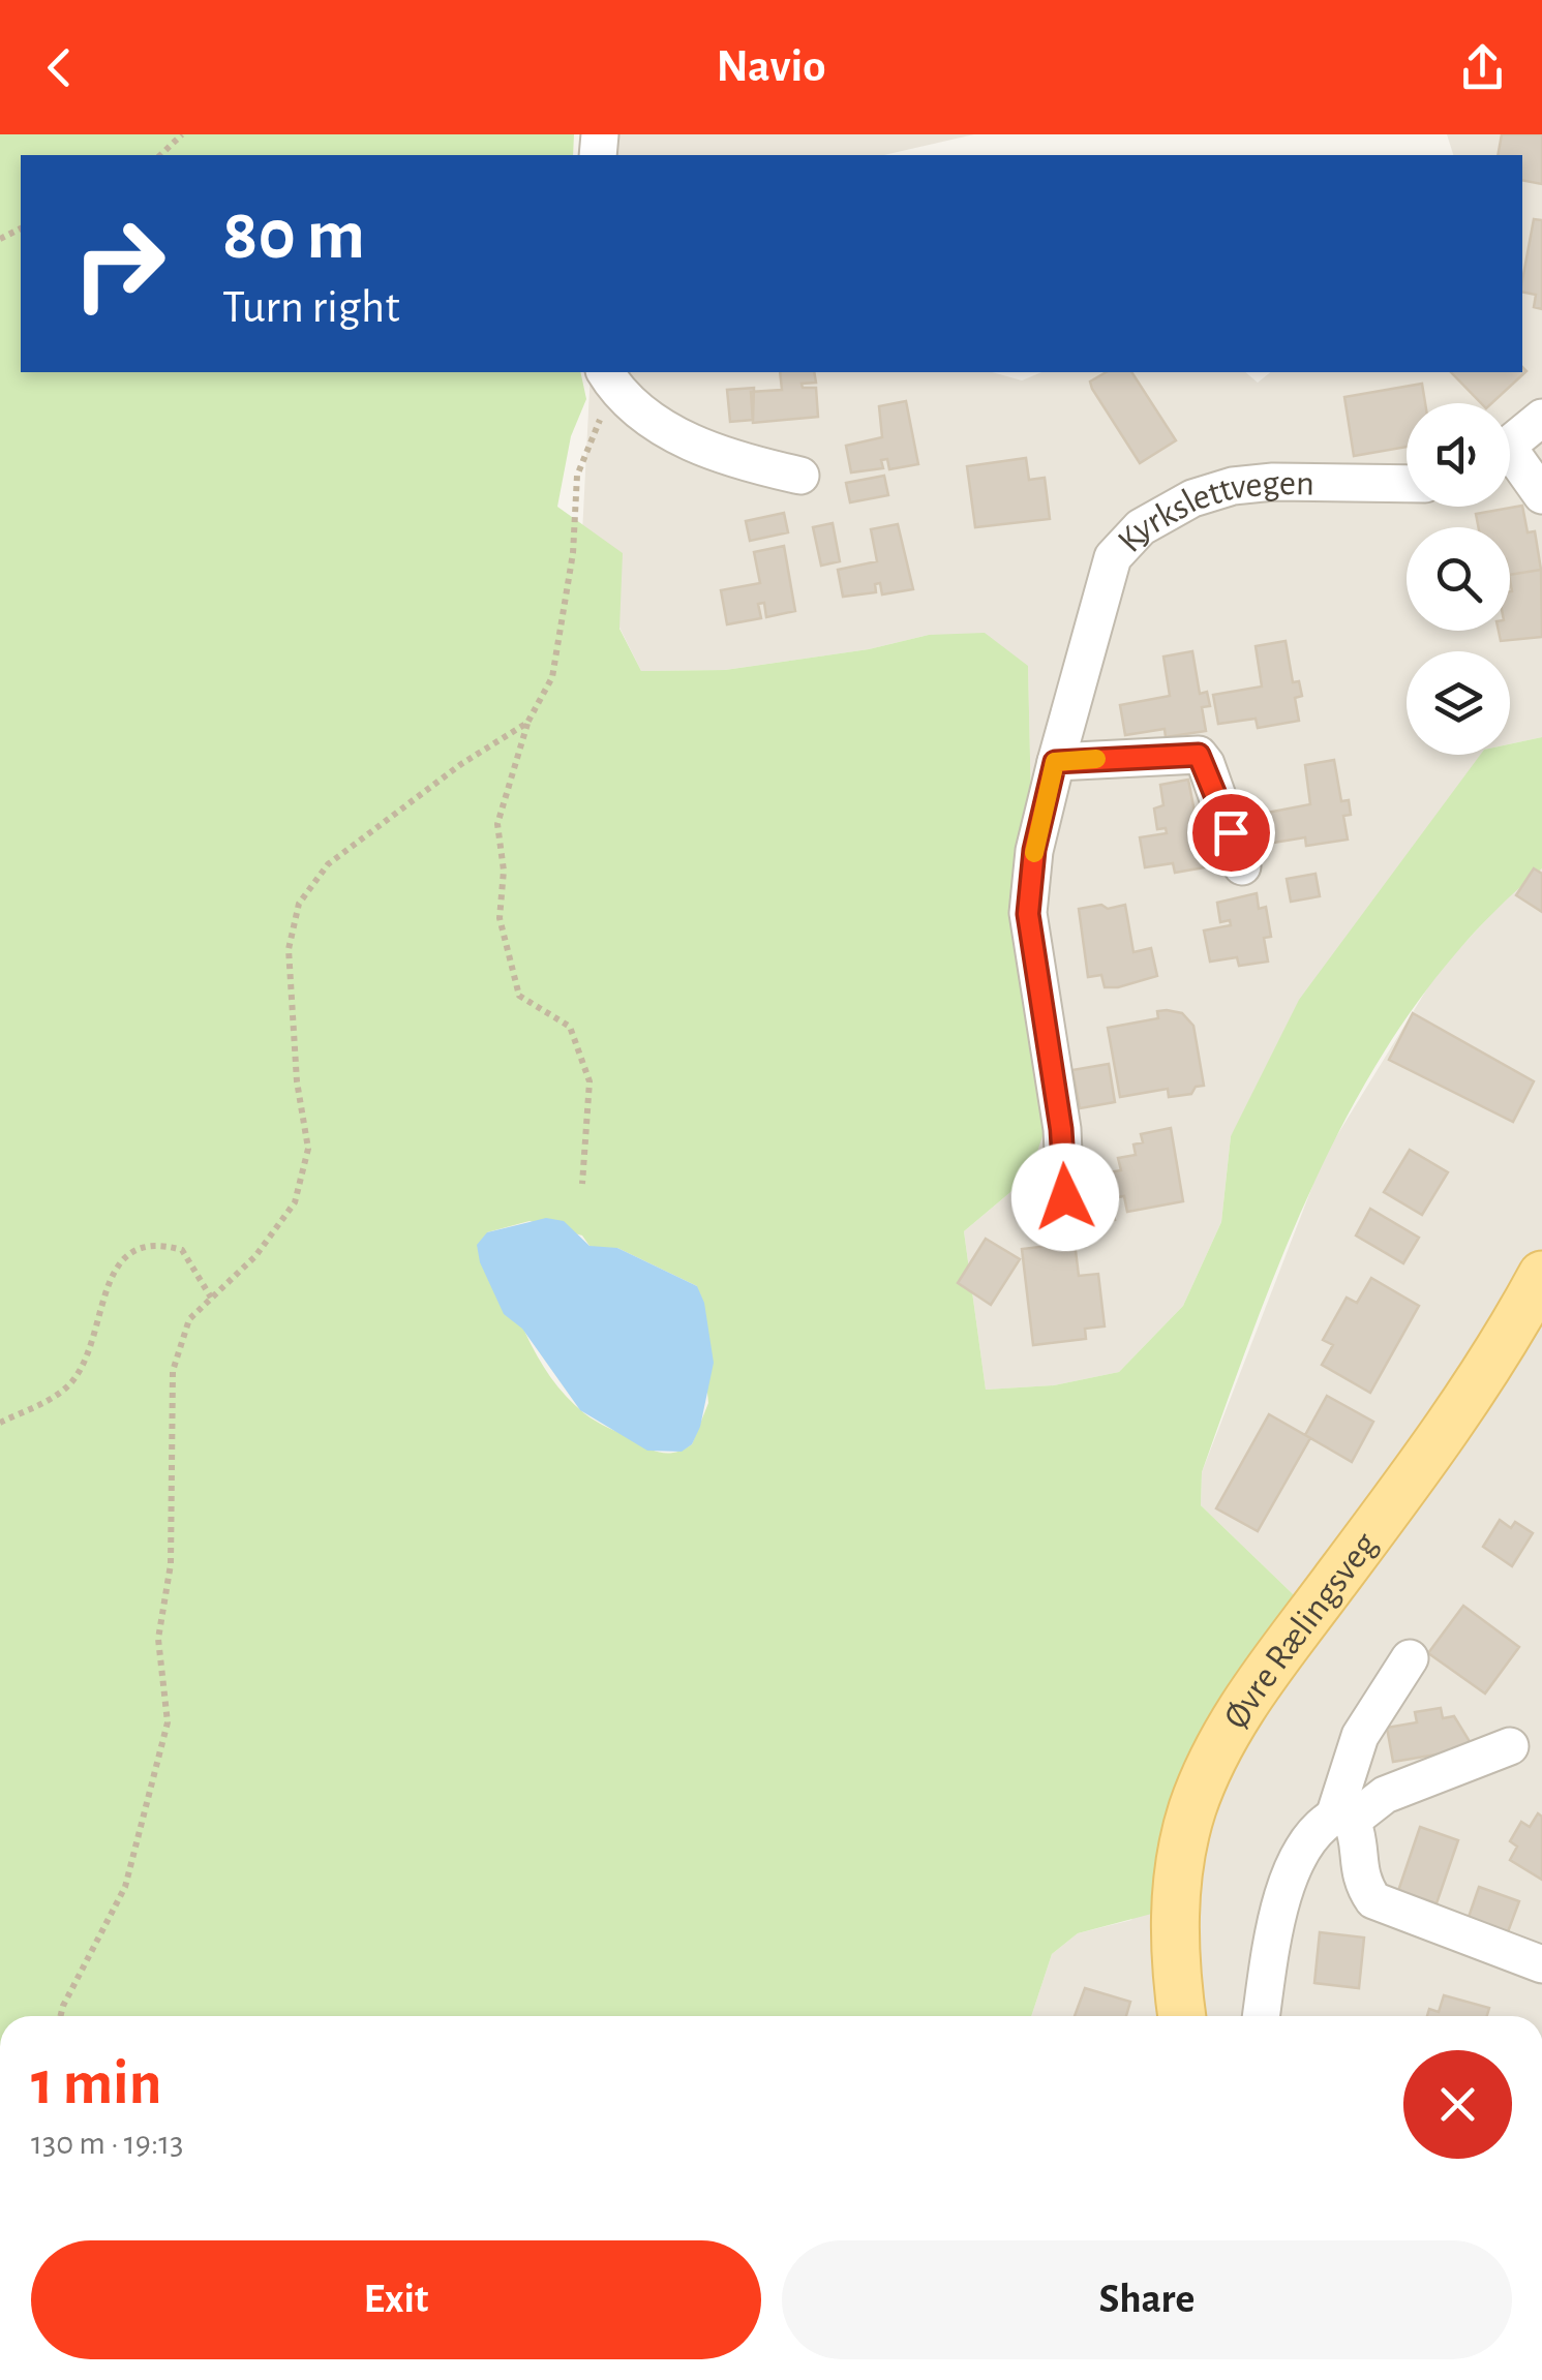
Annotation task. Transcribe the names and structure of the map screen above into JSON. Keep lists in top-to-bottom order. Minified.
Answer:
{"streets":{"main road":["Øvre Rælingsveg"],"street":["Kyrkslettvegen"]},"page":{"header":"Navio","turn":["80 m","Turn right"],"heading":["1 min","130 m · 19:13"],"buttons":["Exit","Share"]}}
